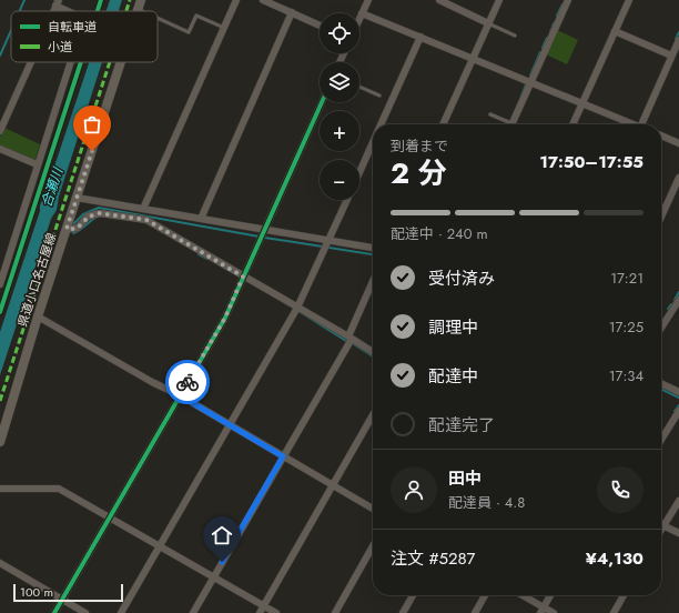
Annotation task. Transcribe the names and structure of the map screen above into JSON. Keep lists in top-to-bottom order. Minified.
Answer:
{"streets":{"main road":["県道小口名古屋線"]},"water":["合瀬川"],"legend":["自転車道","小道"],"scale_bar":"100 m","page":{"map_buttons":["+","−"],"heading":["2 分","到着まで","17:50–17:55"],"panel":["田中","配達員 · 4.8","注文 #5287","¥4,130"],"bar":"配達中 · 240 m","list":[["受付済み","17:21"],["調理中","17:25"],["配達中","17:34"],"配達完了"],"scale":"100 m"}}
